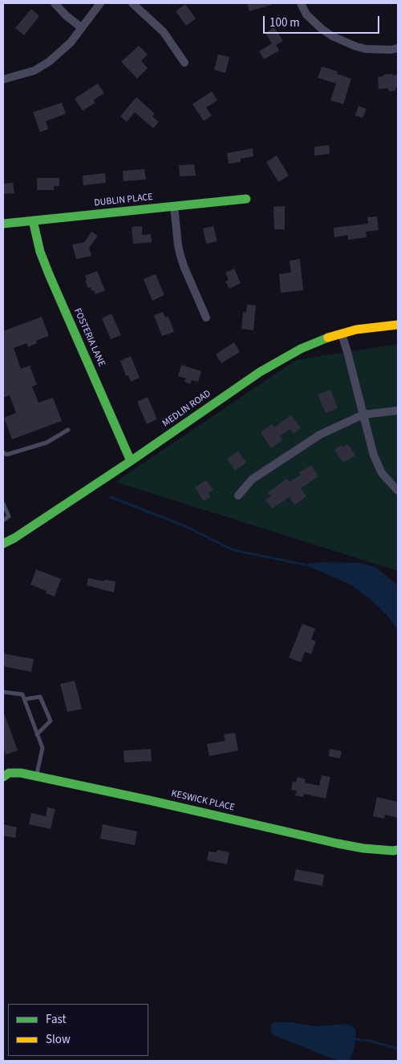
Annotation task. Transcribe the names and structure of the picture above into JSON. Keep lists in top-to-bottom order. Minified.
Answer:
{"streets":{"street":["DUBLIN PLACE","FOSTERIA LANE","MEDLIN ROAD","KESWICK PLACE"]},"crossings":[["DUBLIN PLACE","FOSTERIA LANE"],["FOSTERIA LANE","MEDLIN ROAD"]],"legend":["Fast","Slow"],"scale_bar":"100 m"}
